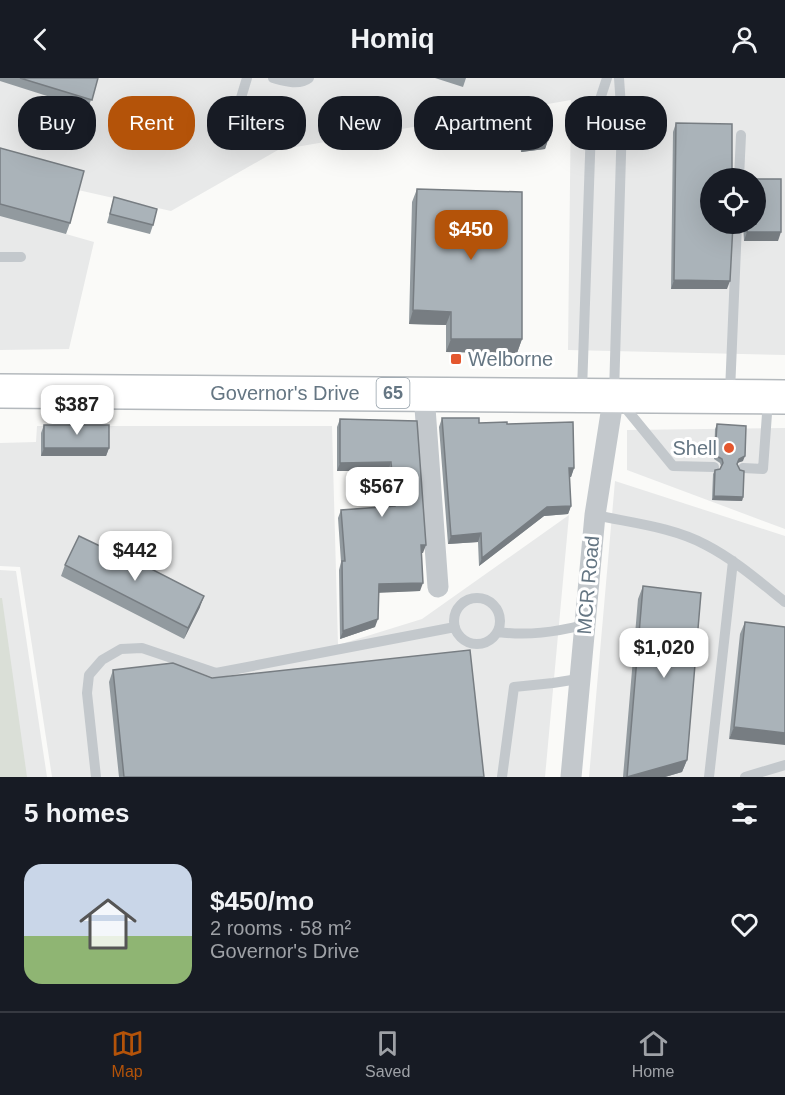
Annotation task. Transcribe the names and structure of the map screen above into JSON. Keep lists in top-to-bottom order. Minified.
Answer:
{"streets":{"highway":["Governor's Drive","65"],"street":["MCR Road"]},"crossings":[["Governor's Drive","MCR Road"]],"places":{"transit":["Welborne"],"other":["Shell"]},"page":{"header":"Homiq","chip":["Buy","Rent","Filters","New","Apartment","House"],"price":["$450","$387","$567","$442","$1,020"],"heading":"5 homes","list":[{"name":"$450/mo","note":"2 rooms · 58 m² · Governor's Drive"}],"tabs":["Map","Saved","Home"]}}
